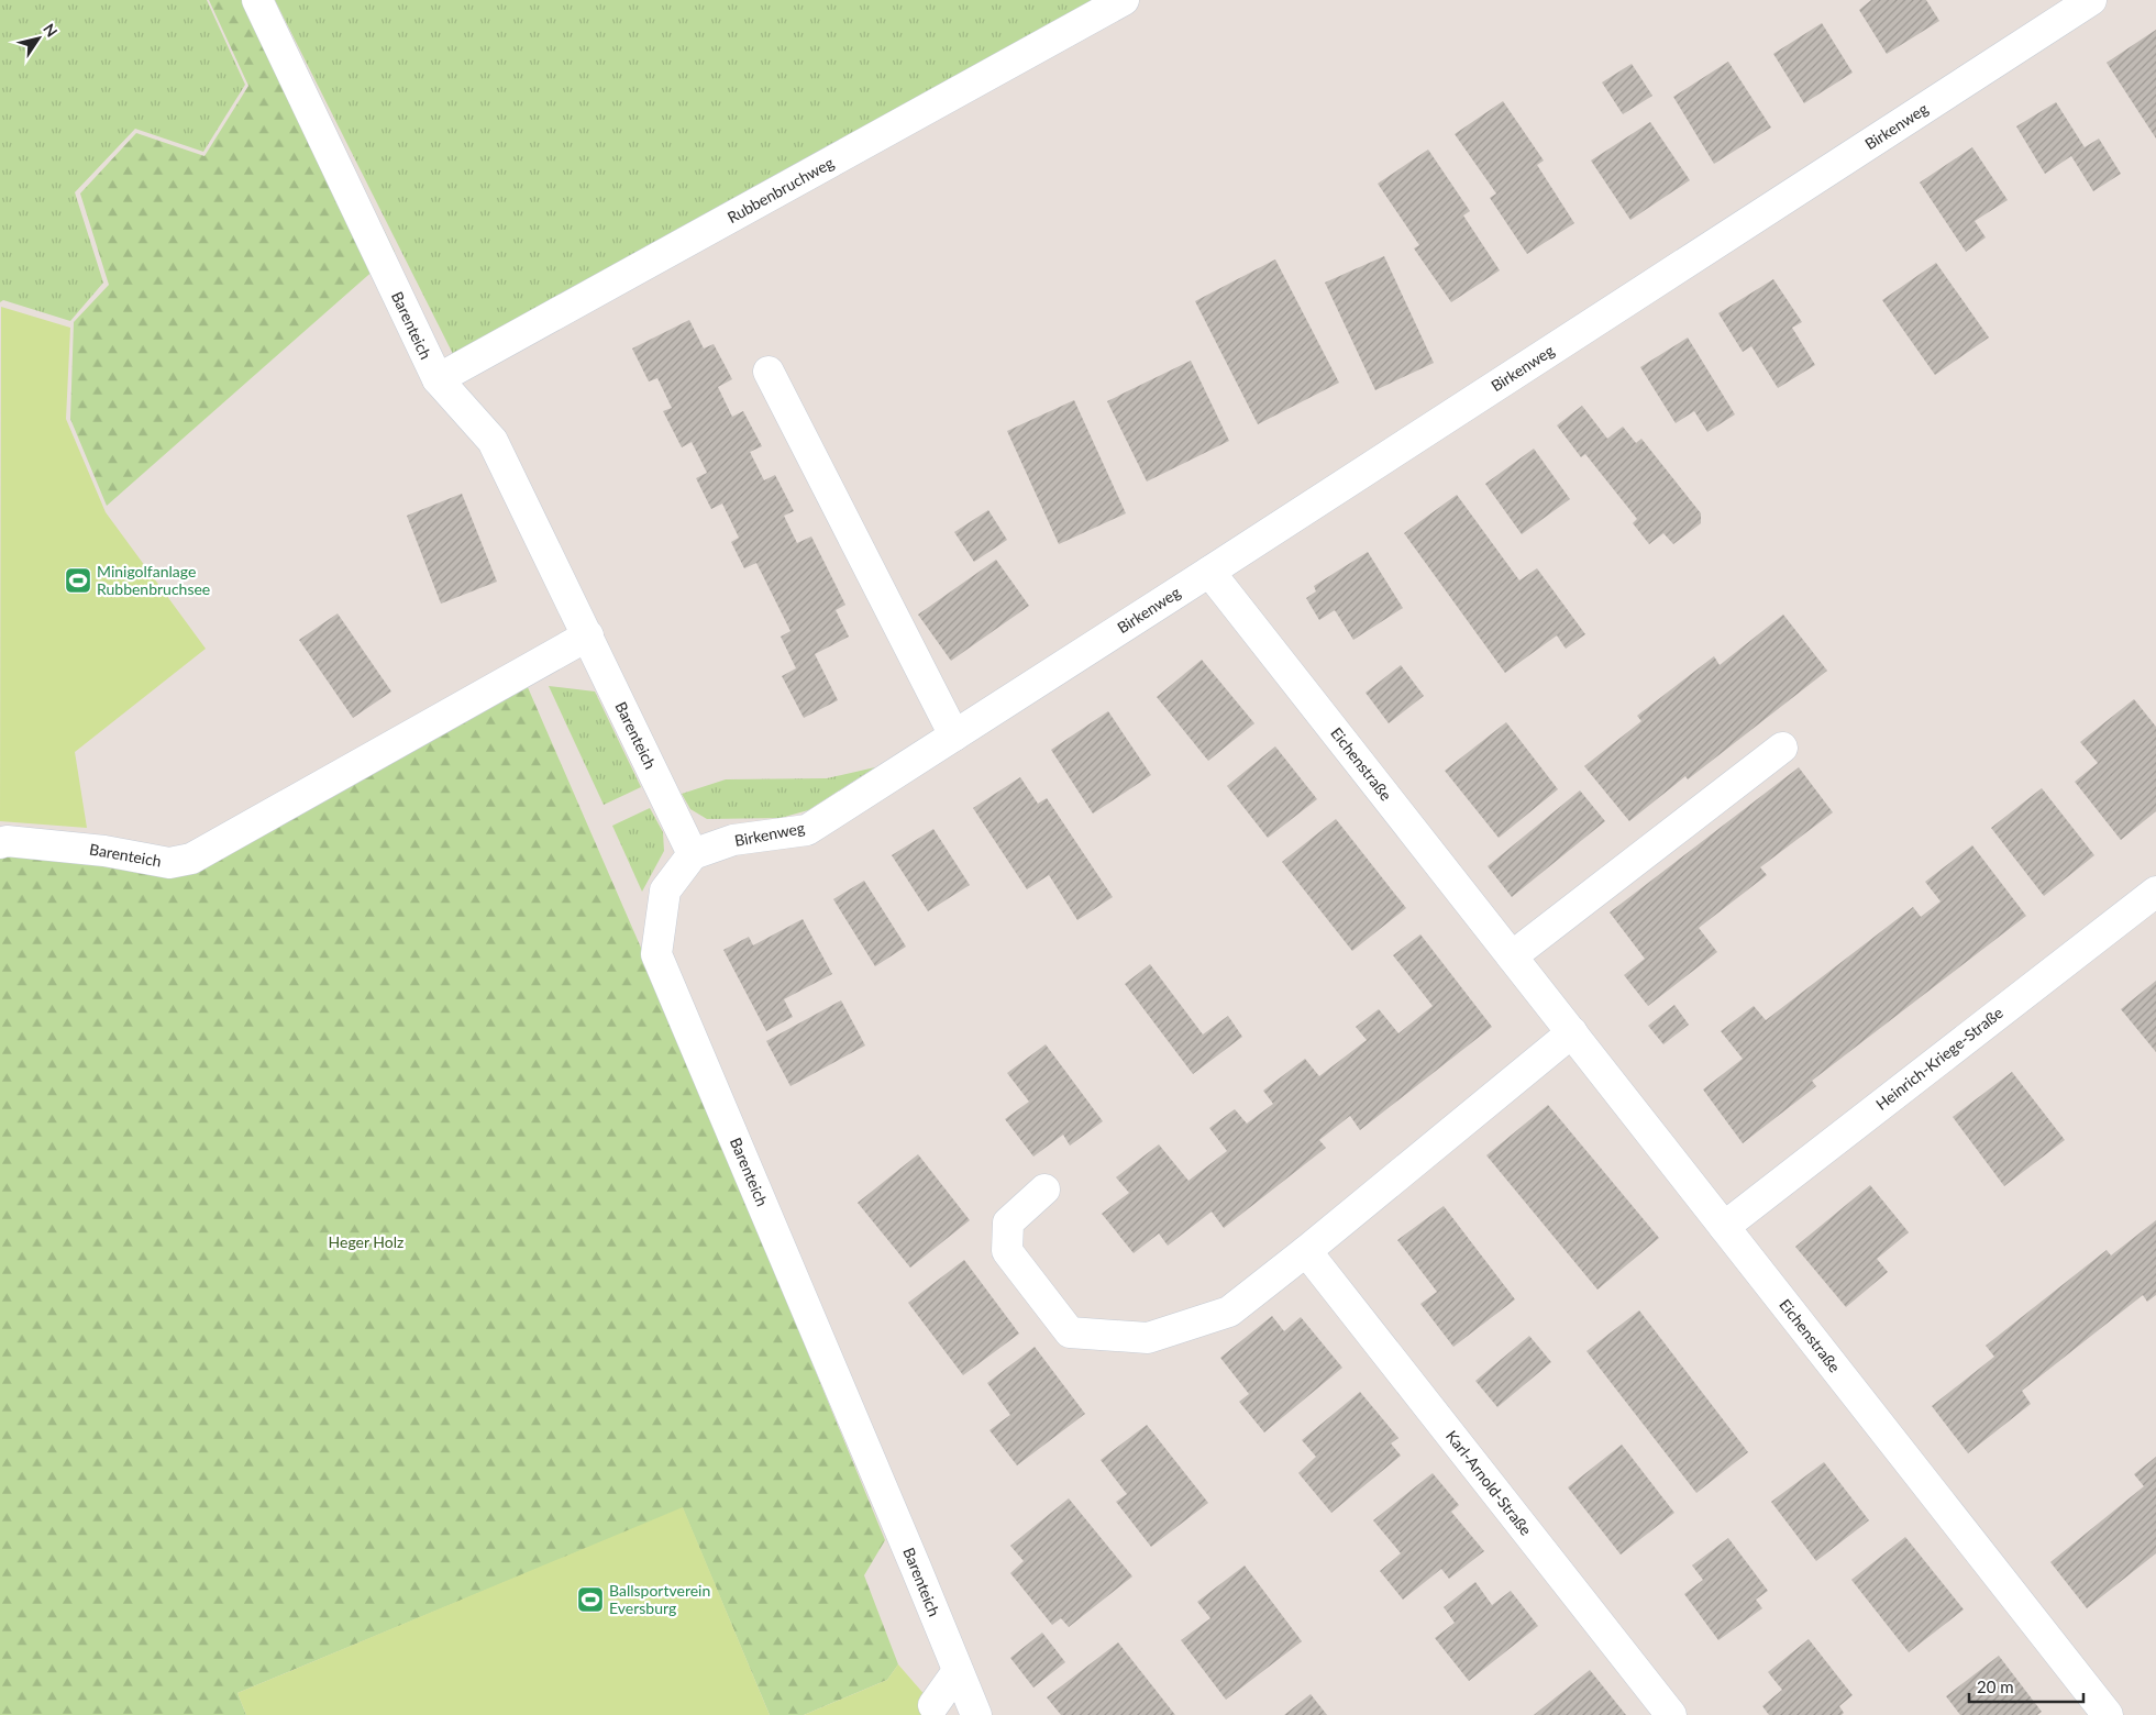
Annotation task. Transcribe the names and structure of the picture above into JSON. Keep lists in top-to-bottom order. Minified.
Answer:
{"streets":{"street":["Birkenweg","Rubbenbruchweg","Barenteich","Eichenstraße","Heinrich-Kriege-Straße","Karl-Arnold-Straße"]},"crossings":[["Birkenweg","Barenteich"],["Birkenweg","Eichenstraße"],["Rubbenbruchweg","Barenteich"],["Eichenstraße","Heinrich-Kriege-Straße"]],"parks":["Heger Holz"],"places":{"sports":["Minigolfanlage Rubbenbruchsee","Ballsportverein Eversburg"]},"scale_bar":"20 m","north":"top right"}
